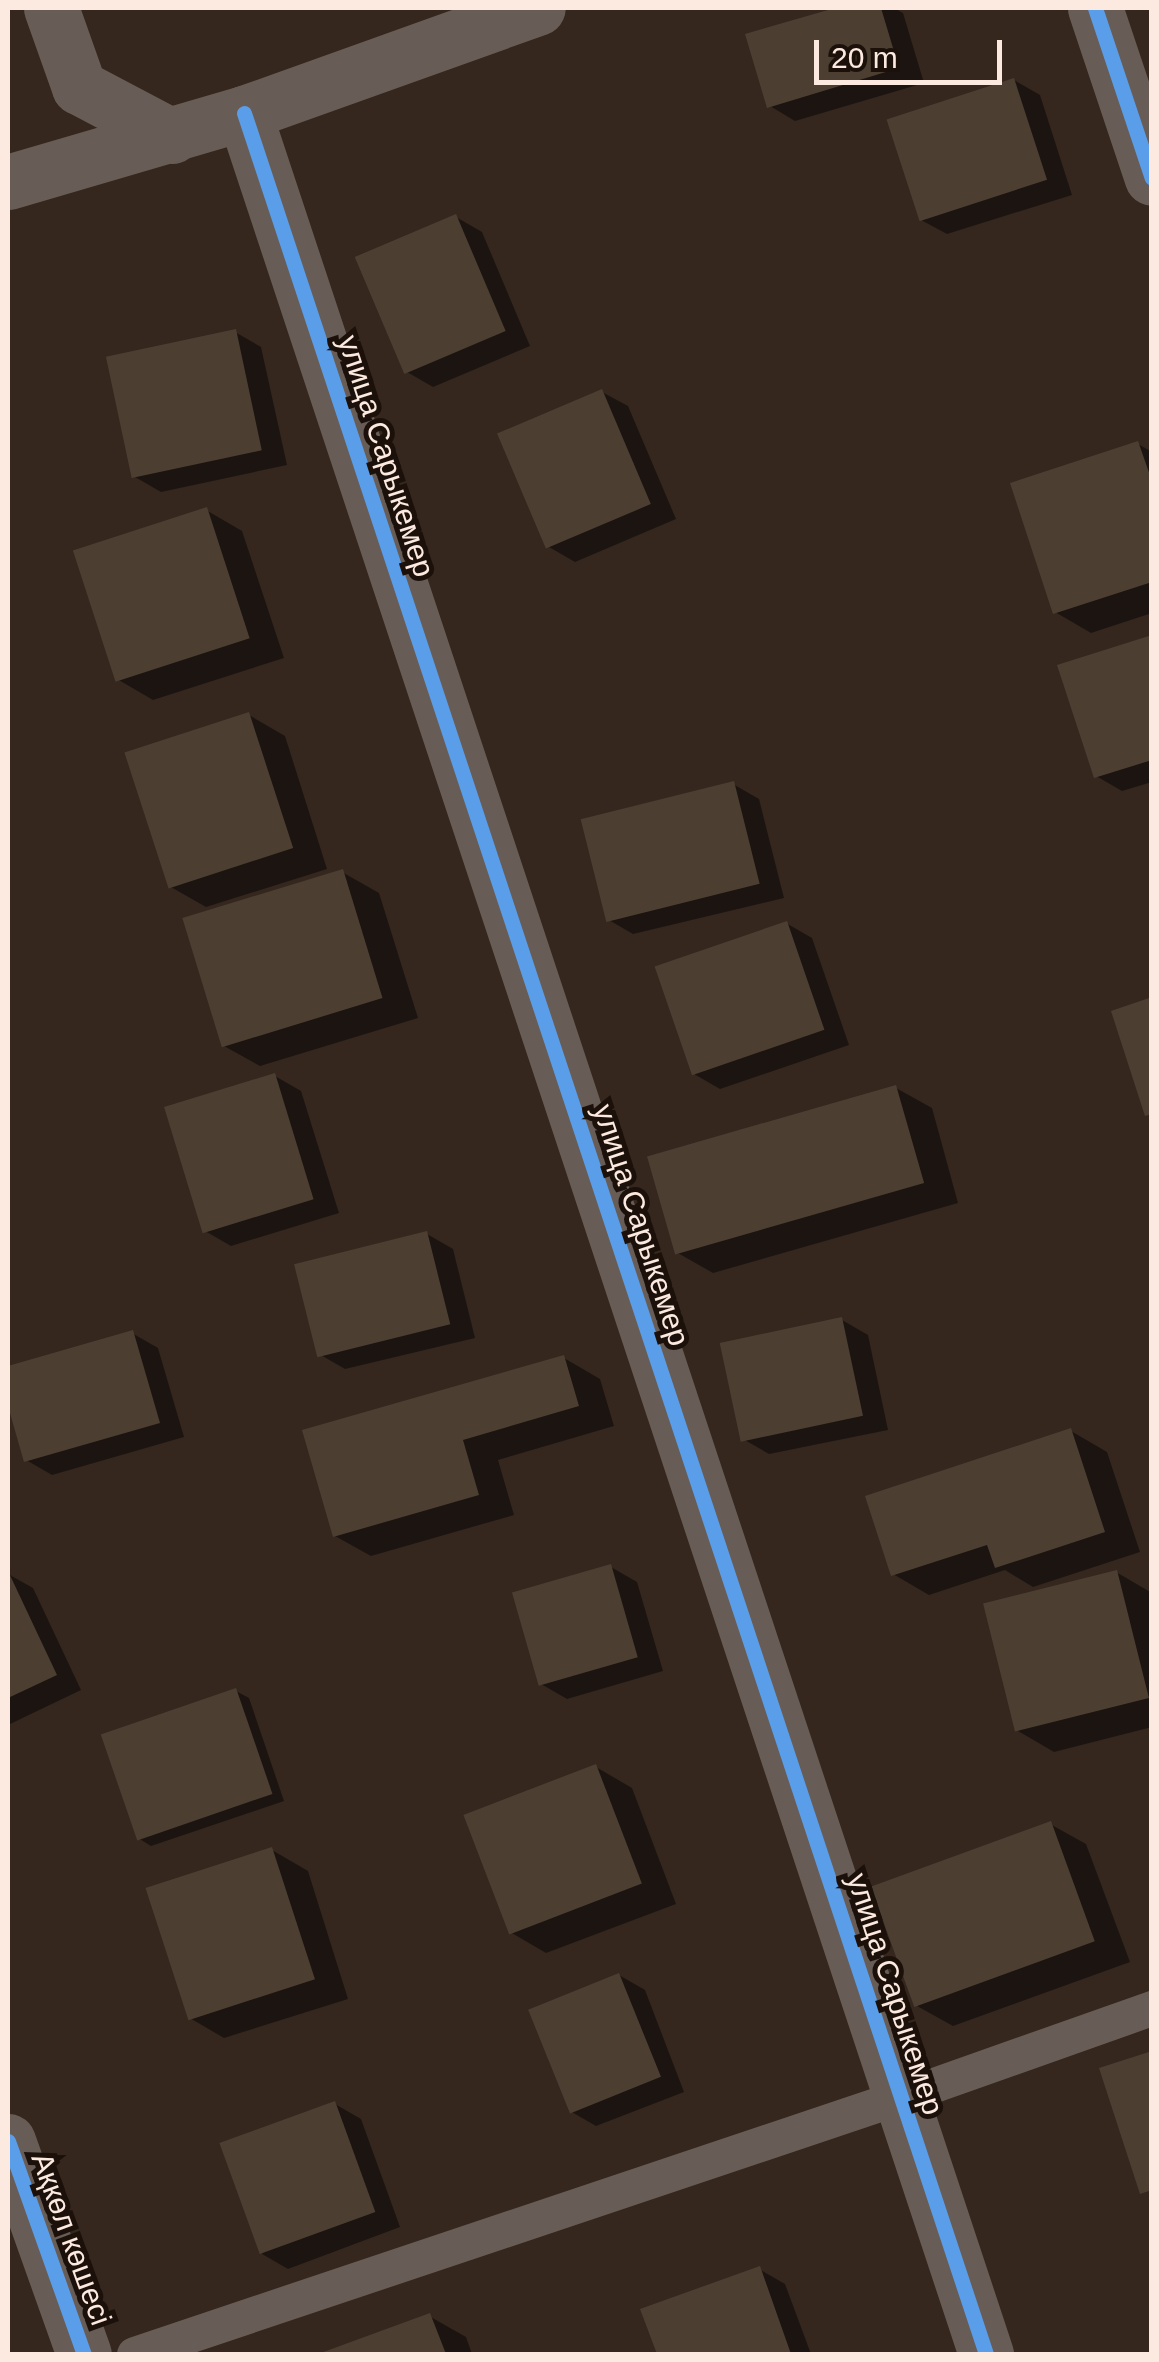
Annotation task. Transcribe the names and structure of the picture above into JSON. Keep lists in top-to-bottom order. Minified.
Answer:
{"streets":{"street":["улица Сарыкемер","Ақкөл көшесі"]},"scale_bar":"20 m"}
